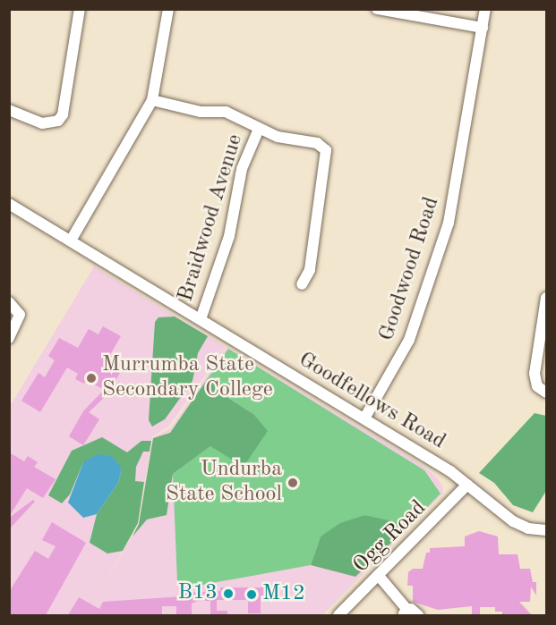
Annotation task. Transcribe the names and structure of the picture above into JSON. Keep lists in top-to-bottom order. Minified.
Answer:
{"streets":{"street":["Braidwood Avenue","Goodwood Road","Goodfellows Road","Ogg Road"]},"crossings":[["Braidwood Avenue","Goodfellows Road"],["Goodwood Road","Goodfellows Road"],["Goodfellows Road","Ogg Road"]],"places":["Murrumba State Secondary College","Undurba State School","B13","M12"]}
